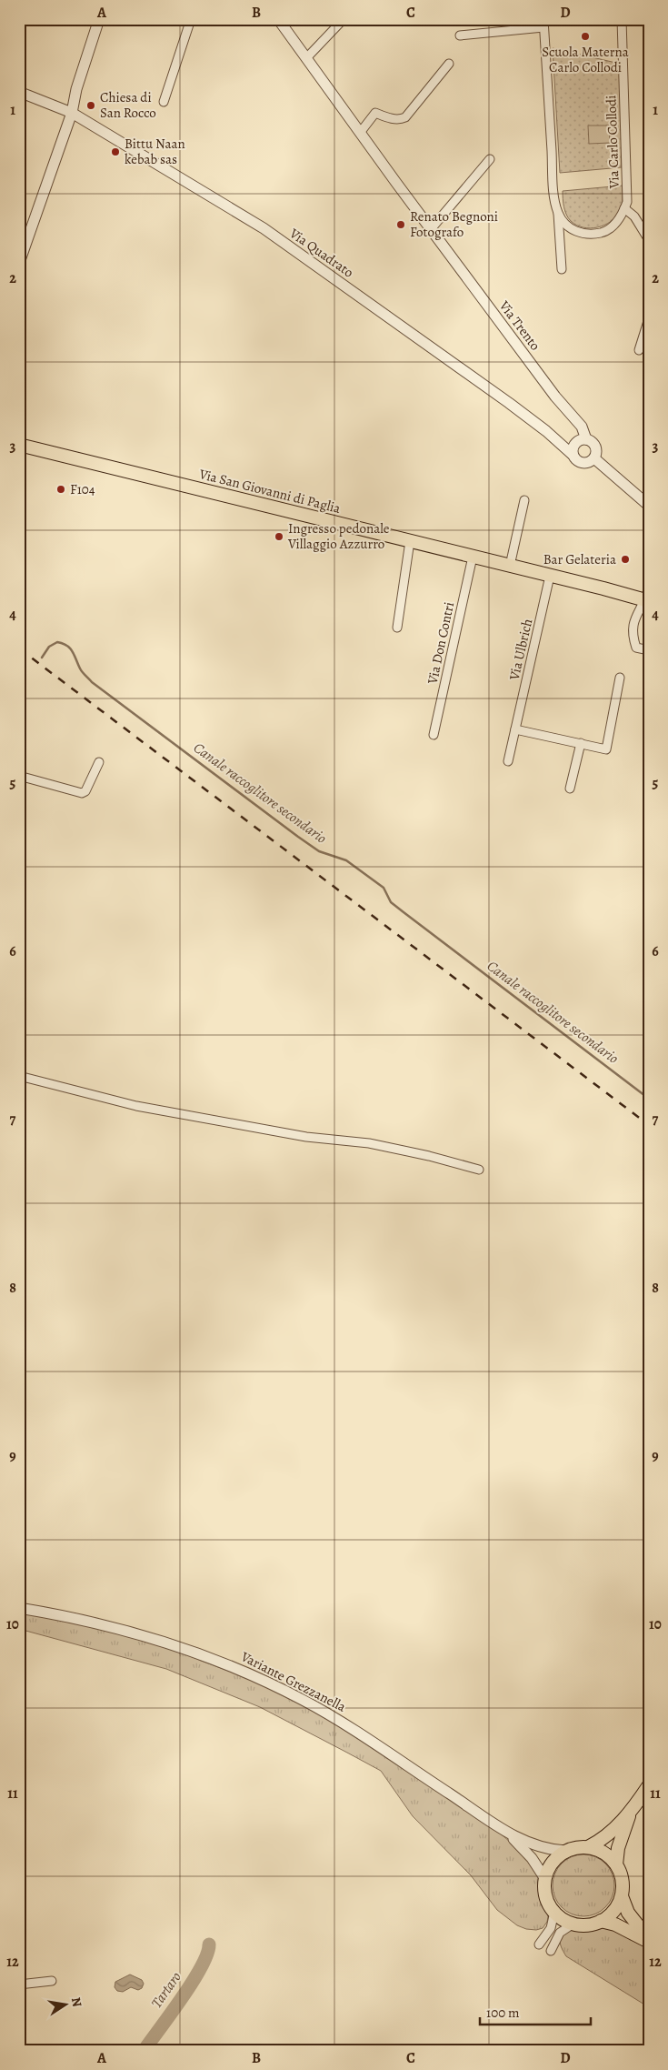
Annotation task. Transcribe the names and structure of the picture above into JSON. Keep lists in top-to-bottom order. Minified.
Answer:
{"streets":{"main road":["Via San Giovanni di Paglia","Variante Grezzanella"],"street":["Via Carlo Collodi","Via Quadrato","Via Trento","Via Don Contri","Via Ulbrich"]},"crossings":[["Via Quadrato","Via Trento"],["Via San Giovanni di Paglia","Via Don Contri"],["Via San Giovanni di Paglia","Via Ulbrich"]],"water":["Canale raccoglitore secondario","Tartaro"],"places":["Scuola Materna Carlo Collodi","Chiesa di San Rocco","Bittu Naan kebab sas","Renato Begnoni Fotografo","F104","Ingresso pedonale Villaggio Azzurro","Bar Gelateria"],"scale_bar":"100 m","north":"right","grid":{"columns":["A","B","C","D"],"rows":["1","2","3","4","5","6","7","8","9","10","11","12"]}}
